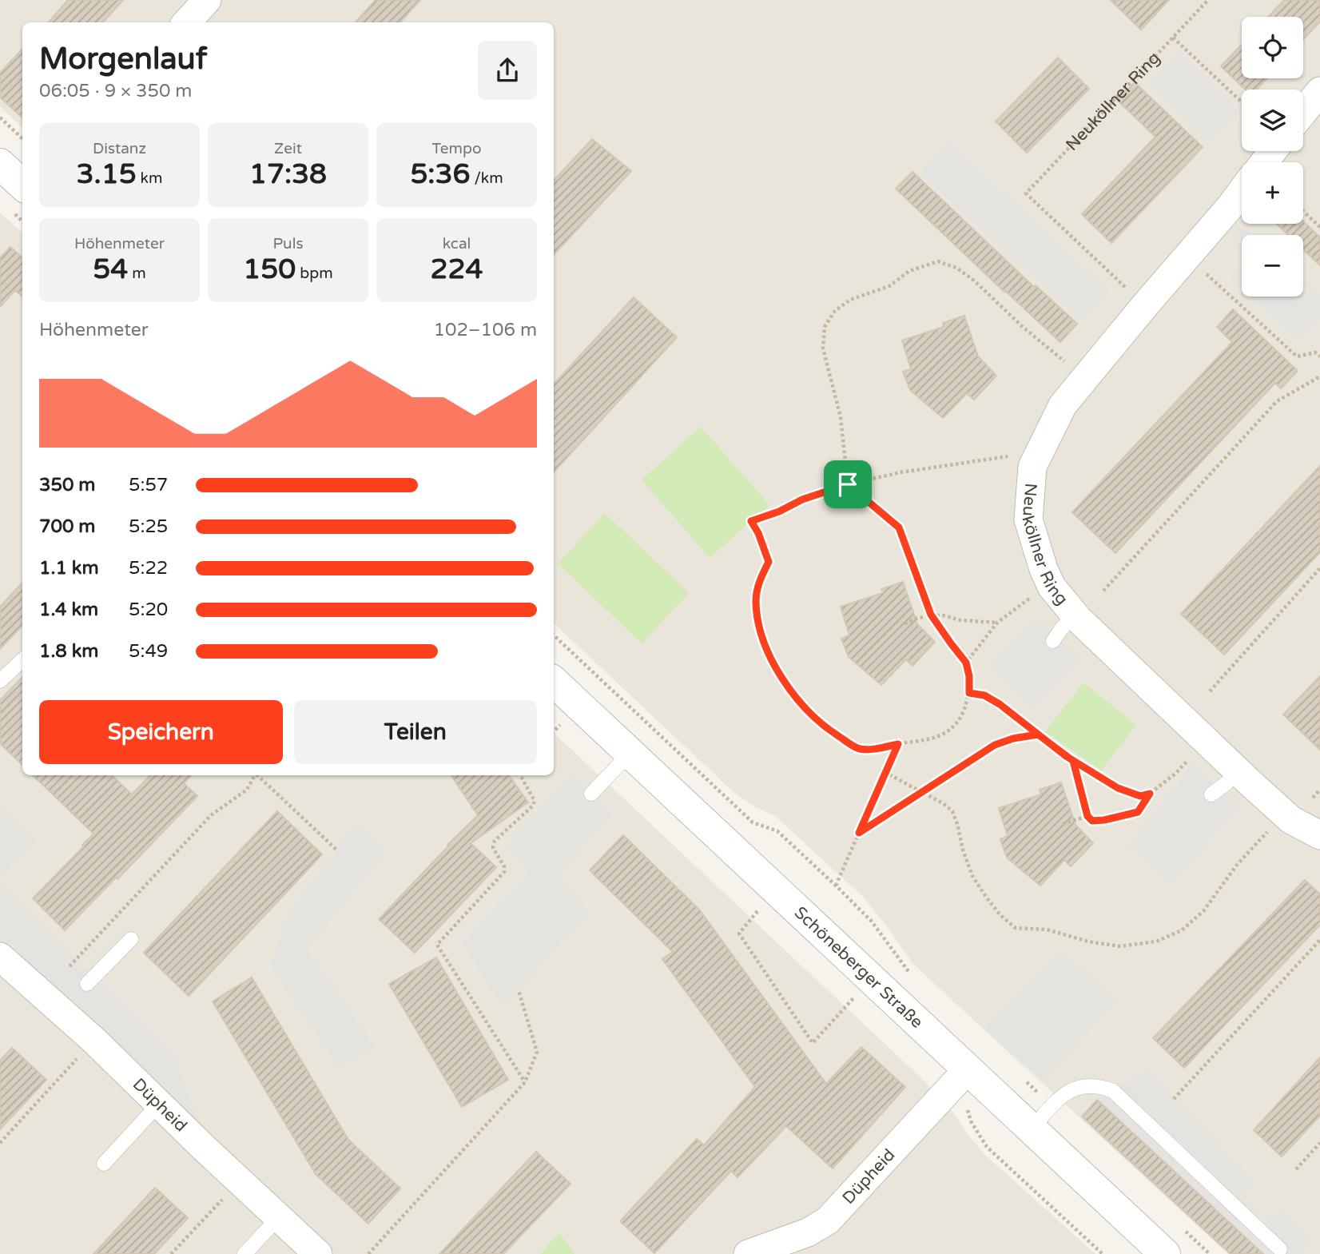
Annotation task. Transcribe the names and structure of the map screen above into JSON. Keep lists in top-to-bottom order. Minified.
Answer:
{"streets":{"street":["Neuköllner Ring","Schöneberger Straße","Düpheid"]},"crossings":[["Schöneberger Straße","Düpheid"]],"page":{"map_buttons":["+","−"],"heading":["Morgenlauf","06:05 · 9 × 350 m"],"stats":[["Distanz","3.15 km"],["Zeit","17:38"],["Tempo","5:36 /km"],["Höhenmeter","54 m"],["Puls","150 bpm"],["kcal","224"]],"chart":["Höhenmeter","102–106 m"],"list":[{"name":"350 m","note":"5:57"},{"name":"700 m","note":"5:25"},{"name":"1.1 km","note":"5:22"},{"name":"1.4 km","note":"5:20"},{"name":"1.8 km","note":"5:49"}],"buttons":["Speichern","Teilen"]}}
